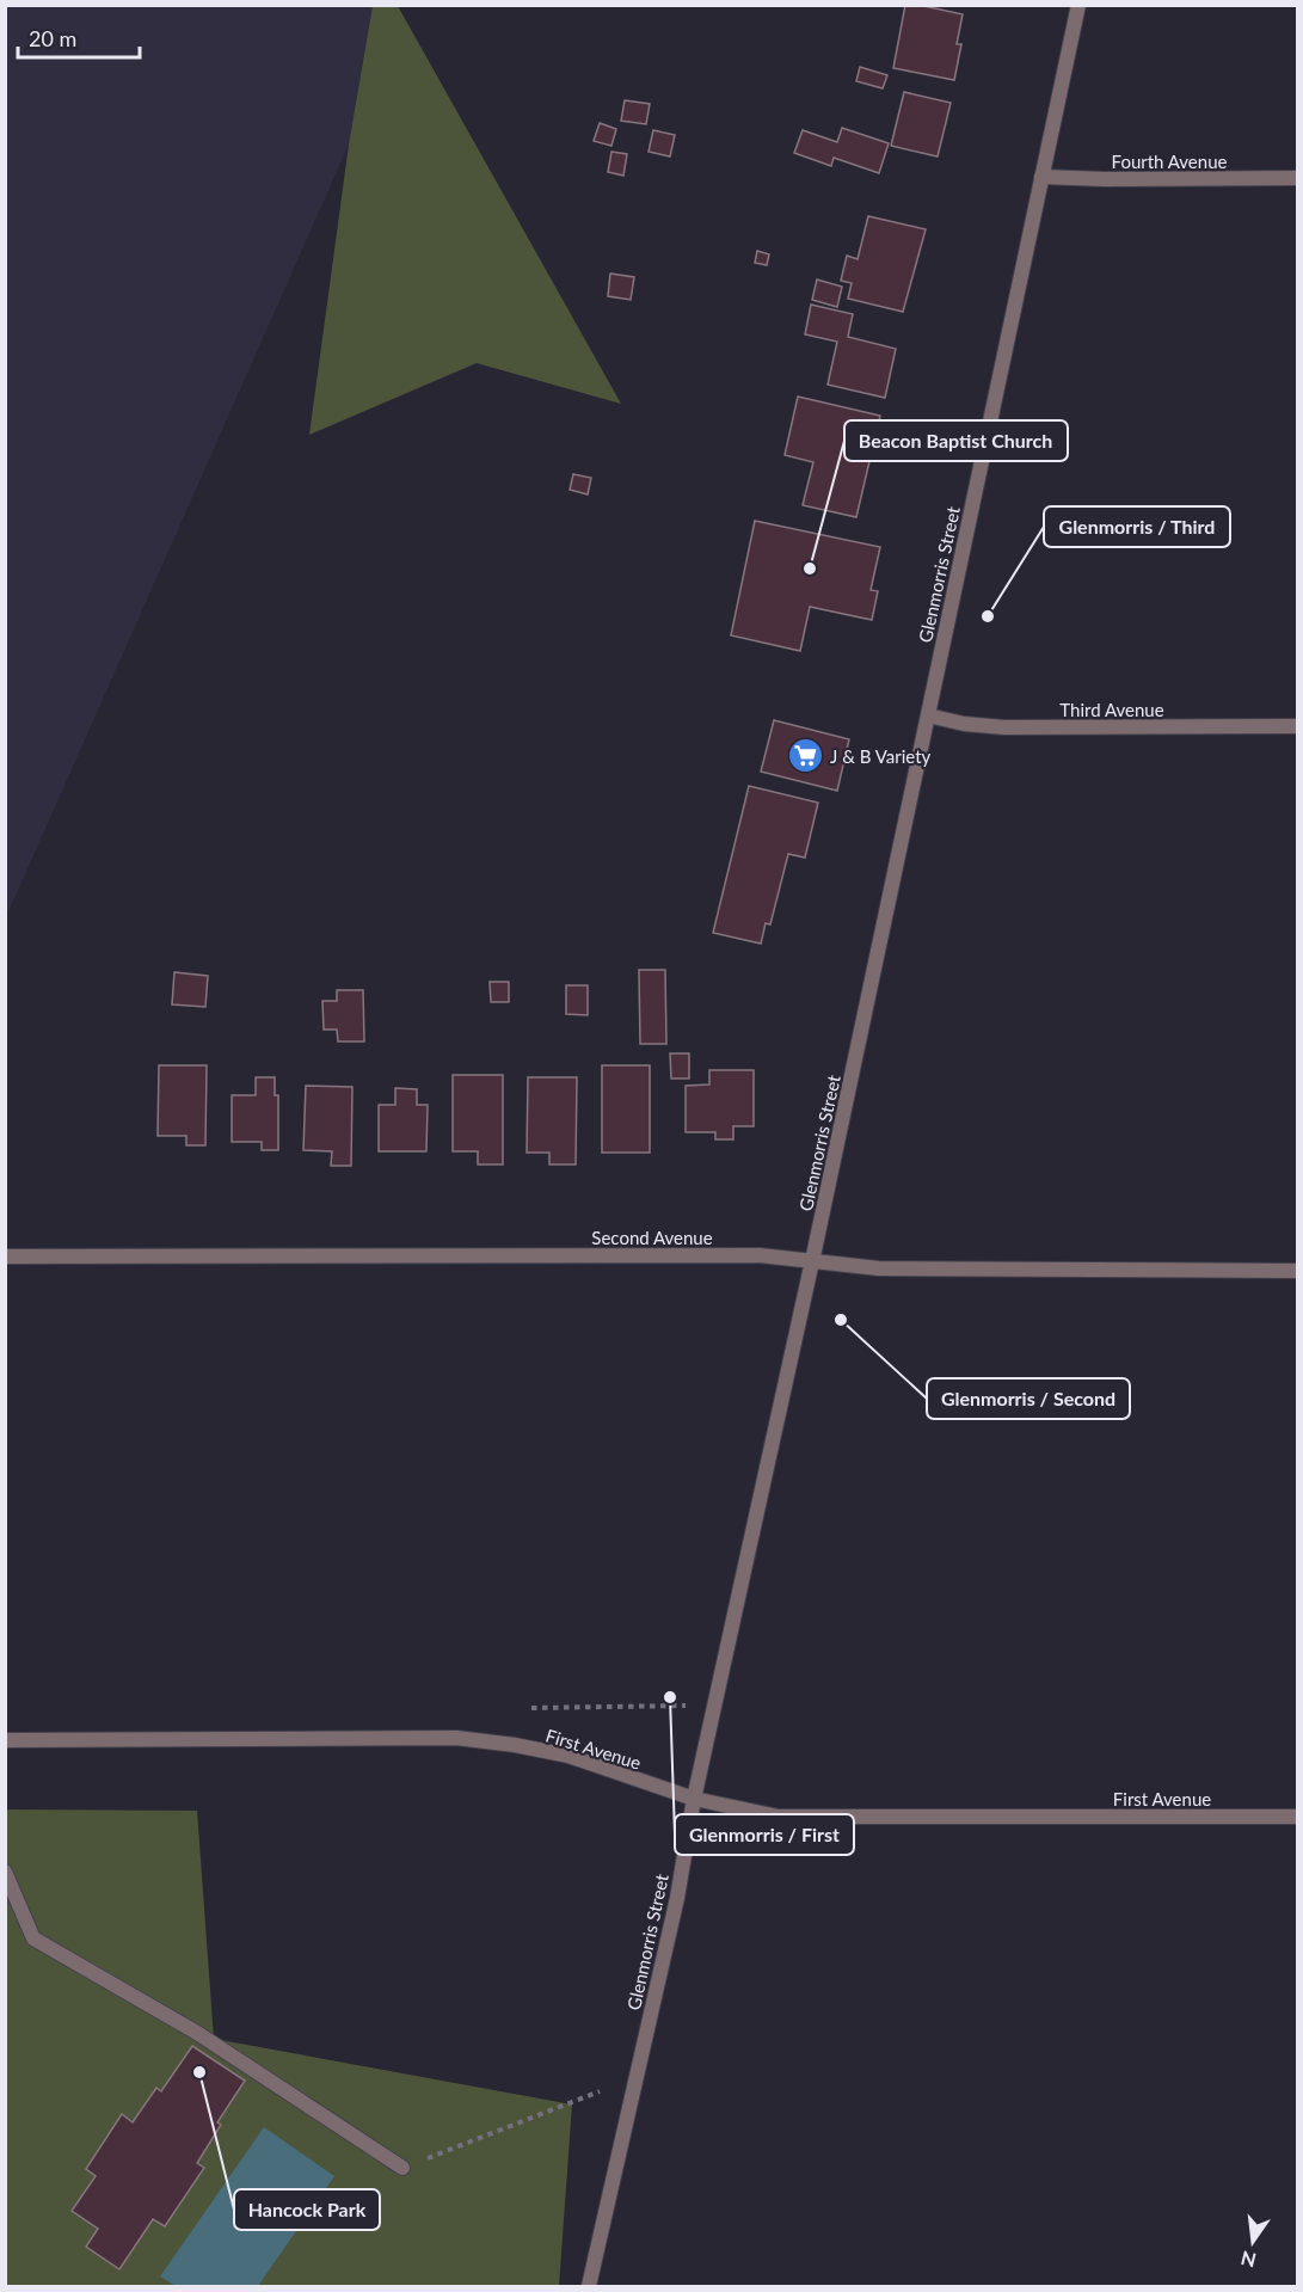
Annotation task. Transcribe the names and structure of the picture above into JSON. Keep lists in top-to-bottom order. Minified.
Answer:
{"streets":{"street":["Fourth Avenue","Glenmorris Street","Third Avenue","Second Avenue","First Avenue"]},"crossings":[["Fourth Avenue","Glenmorris Street"],["Glenmorris Street","Third Avenue"],["Glenmorris Street","Second Avenue"],["Glenmorris Street","First Avenue"]],"places":{"other":["Beacon Baptist Church","Glenmorris / Third","Glenmorris / Second","Glenmorris / First","Hancock Park"],"supermarket":["J & B Variety"]},"scale_bar":"20 m","north":"bottom"}
